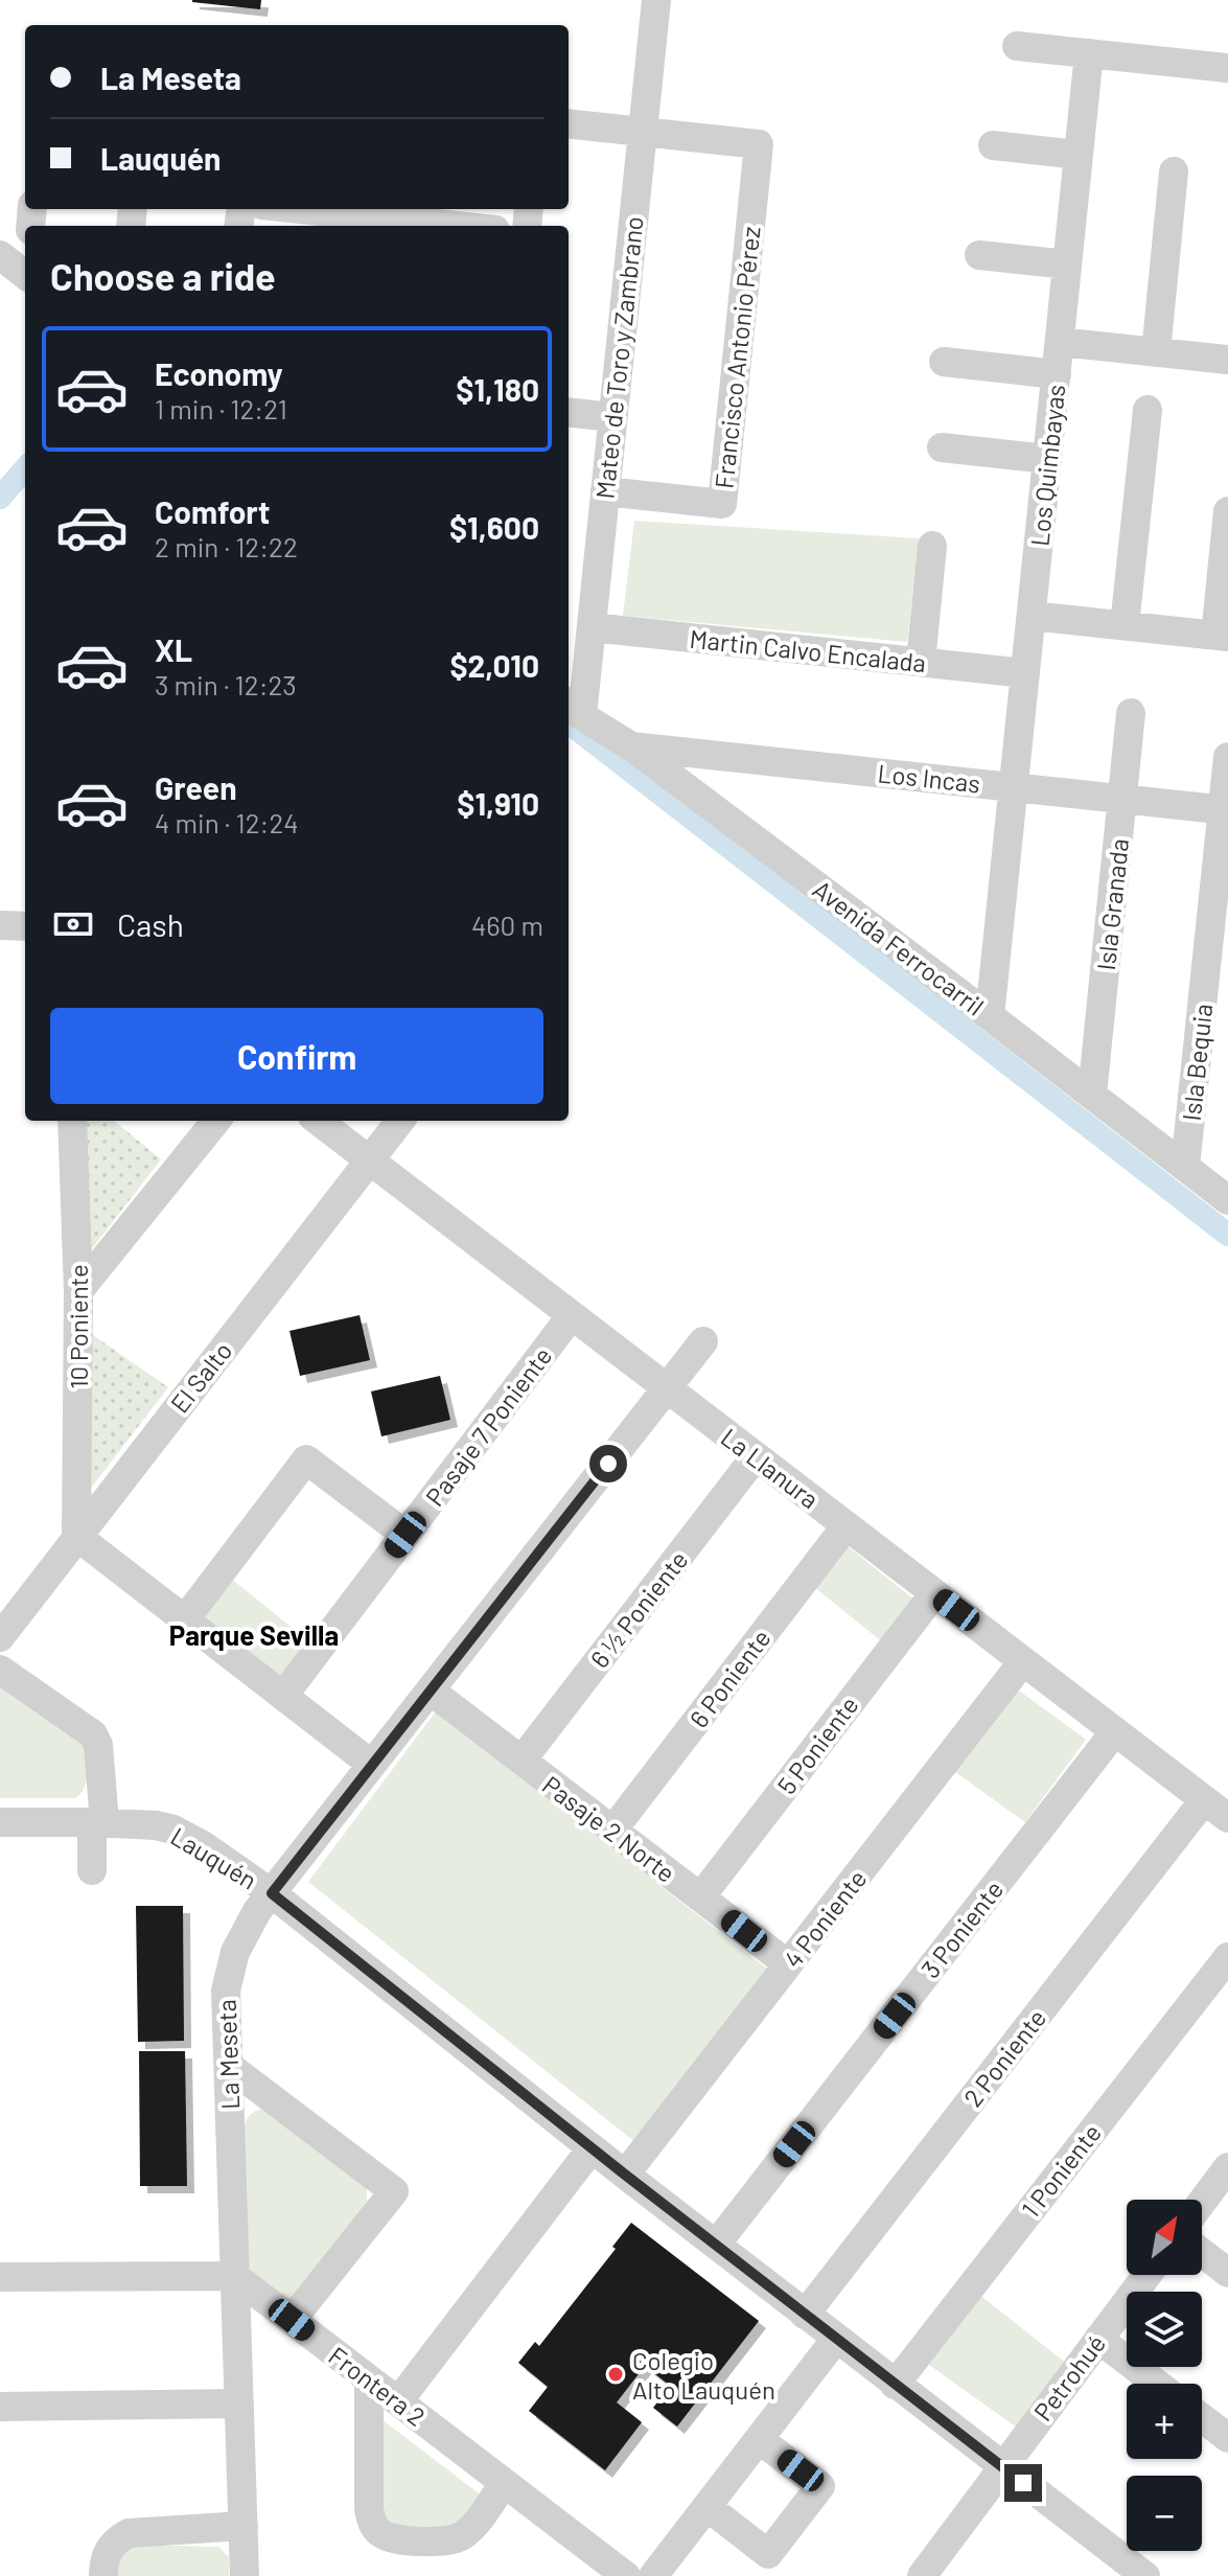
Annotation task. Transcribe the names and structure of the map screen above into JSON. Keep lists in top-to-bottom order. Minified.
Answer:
{"streets":{"street":["Mateo de Toro y Zambrano","Francisco Antonio Pérez","Los Quimbayas","Martin Calvo Encalada","Los Incas","Isla Granada","Avenida Ferrocarril","Isla Bequia","10 Poniente","El Salto","Pasaje 7 Poniente","La Llanura","6 ½ Poniente","6 Poniente","5 Poniente","Pasaje 2 Norte","Lauquén","4 Poniente","3 Poniente","La Meseta","2 Poniente","1 Poniente","Petrohué","Frontera 2"]},"crossings":[["Mateo de Toro y Zambrano","Francisco Antonio Pérez"],["Mateo de Toro y Zambrano","Martin Calvo Encalada"],["Mateo de Toro y Zambrano","Avenida Ferrocarril"],["Los Quimbayas","Martin Calvo Encalada"],["Los Quimbayas","Los Incas"],["Los Quimbayas","Avenida Ferrocarril"],["Los Incas","Isla Granada"],["Los Incas","Avenida Ferrocarril"],["Los Incas","Isla Bequia"],["Isla Granada","Avenida Ferrocarril"],["Avenida Ferrocarril","Isla Bequia"],["10 Poniente","El Salto"],["El Salto","La Llanura"],["Pasaje 7 Poniente","La Llanura"],["La Llanura","6 ½ Poniente"],["La Llanura","6 Poniente"],["La Llanura","5 Poniente"],["La Llanura","4 Poniente"],["La Llanura","3 Poniente"],["La Llanura","La Meseta"],["La Llanura","2 Poniente"],["6 ½ Poniente","Pasaje 2 Norte"],["6 Poniente","Pasaje 2 Norte"],["5 Poniente","Pasaje 2 Norte"],["Pasaje 2 Norte","4 Poniente"],["Pasaje 2 Norte","La Meseta"],["Lauquén","4 Poniente"],["Lauquén","3 Poniente"],["Lauquén","La Meseta"],["Lauquén","2 Poniente"],["Lauquén","1 Poniente"],["Lauquén","Petrohué"],["La Meseta","Frontera 2"]],"districts":["Parque Sevilla"],"places":["Colegio Alto Lauquén"],"north":"top right","page":{"banner":["La Meseta","Lauquén"],"heading":"Choose a ride","list":[{"name":"Economy","note":"1 min · 12:21","value":"$1,180"},{"name":"Comfort","note":"2 min · 12:22","value":"$1,600"},{"name":"XL","note":"3 min · 12:23","value":"$2,010"},{"name":"Green","note":"4 min · 12:24","value":"$1,910"}],"pay":["Cash","460 m"],"buttons":"Confirm","map_buttons":["+","−"]}}
